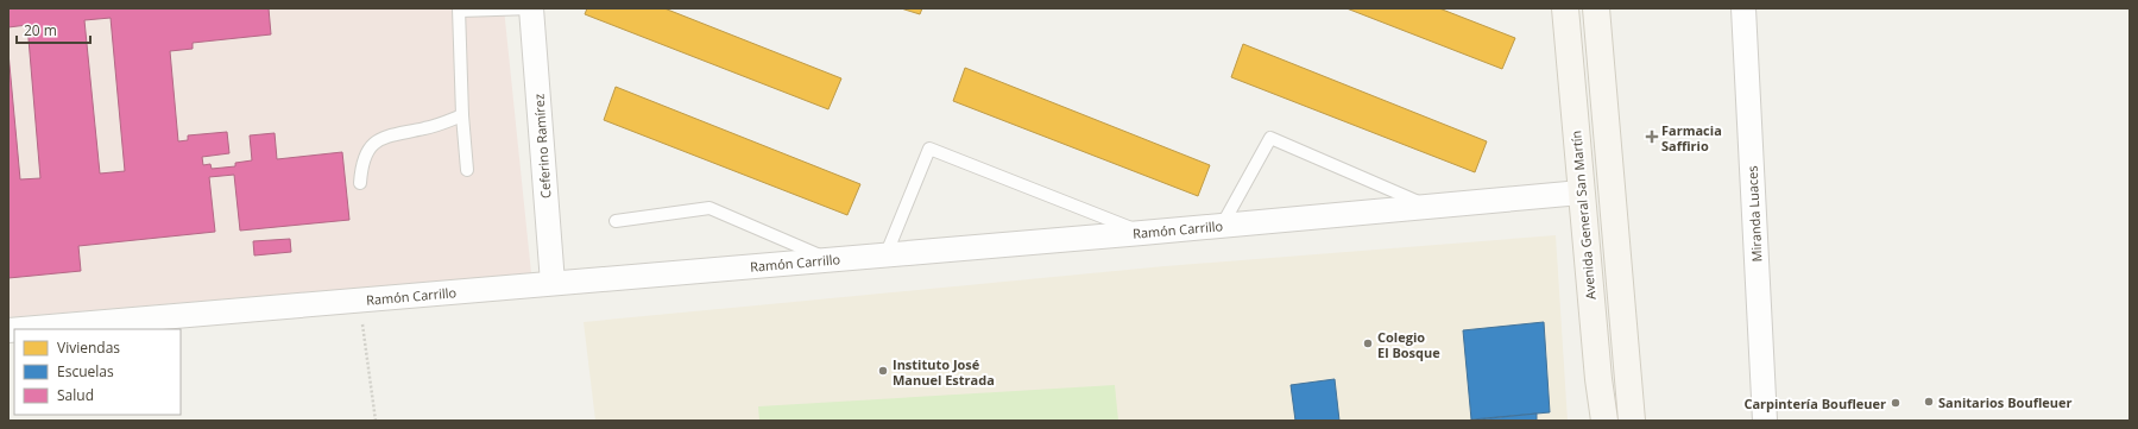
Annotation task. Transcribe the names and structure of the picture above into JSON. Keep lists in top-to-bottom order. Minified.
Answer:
{"streets":{"main road":["Avenida General San Martín"],"street":["Ceferino Ramírez","Miranda Luaces","Ramón Carrillo"]},"crossings":[["Ceferino Ramírez","Ramón Carrillo"],["Avenida General San Martín","Ramón Carrillo"]],"places":{"health":["Farmacia Saffirio"],"other":["Colegio El Bosque","Instituto José Manuel Estrada","Sanitarios Boufleuer","Carpintería Boufleuer"]},"legend":["Viviendas","Escuelas","Salud"],"scale_bar":"20 m"}
